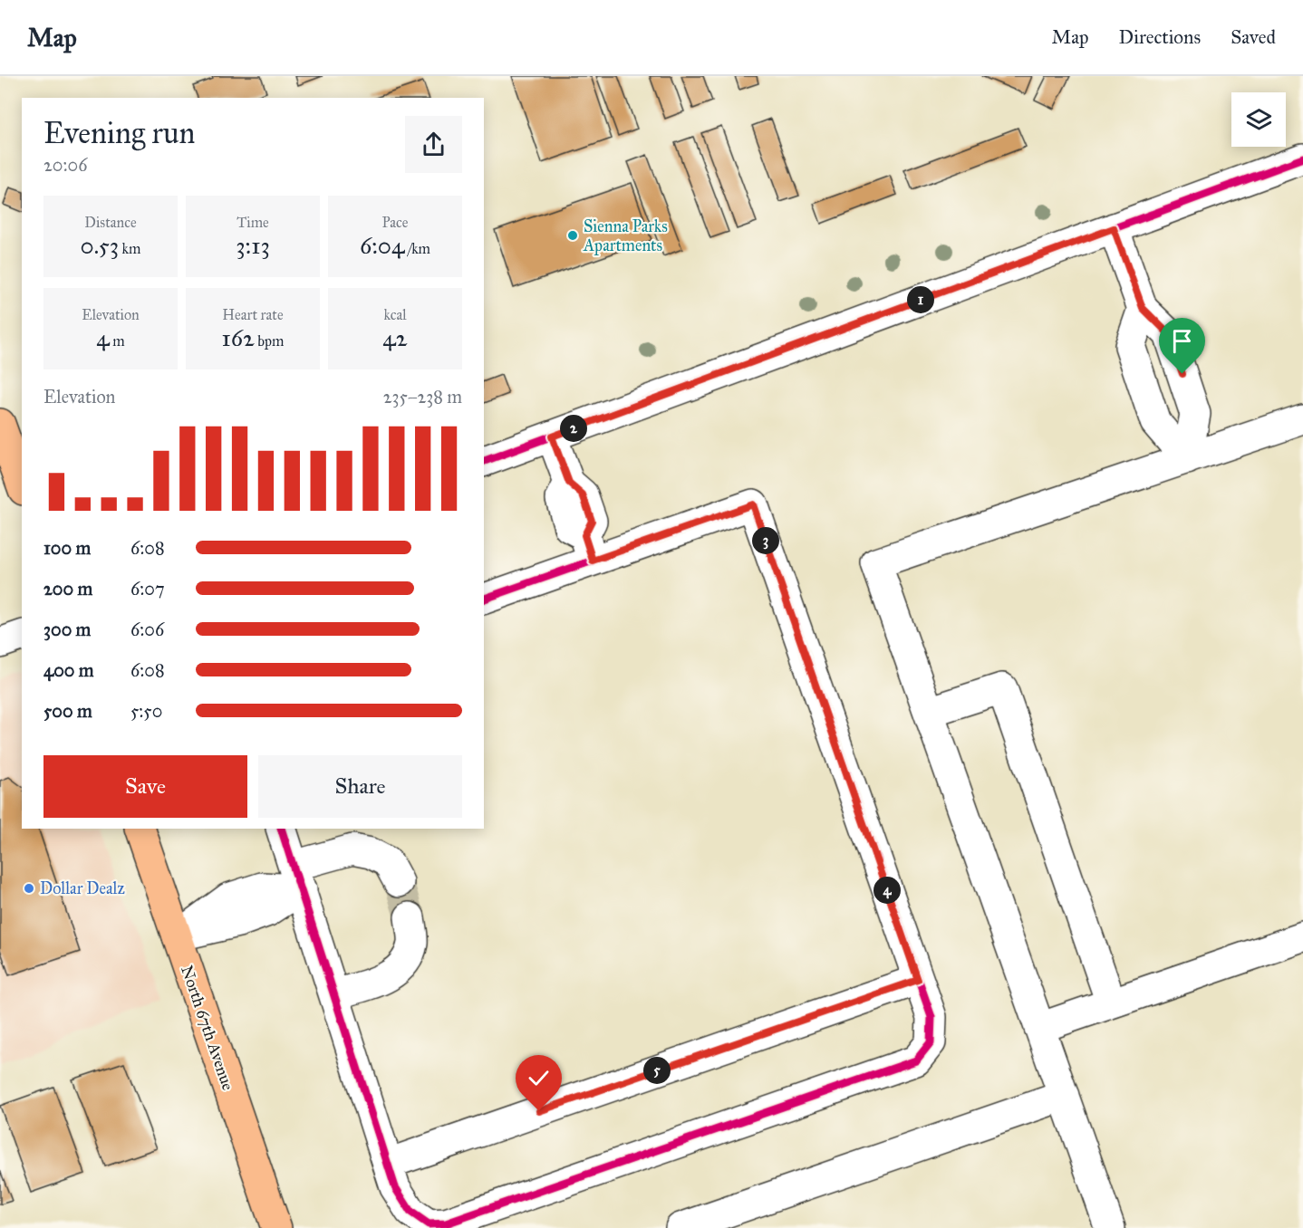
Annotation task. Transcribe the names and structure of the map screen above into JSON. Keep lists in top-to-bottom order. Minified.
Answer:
{"streets":{"main road":["North 67th Avenue"]},"places":["Sienna Parks Apartments","Dollar Dealz"],"page":{"header":"Map","nav":["Map","Directions","Saved"],"heading":["Evening run","20:06"],"stats":[["Distance","0.53 km"],["Time","3:13"],["Pace","6:04 /km"],["Elevation","4 m"],["Heart rate","162 bpm"],["kcal","42"]],"pins":["1","2","3","4","5"],"chart":["Elevation","235–238 m"],"list":[{"name":"100 m","note":"6:08"},{"name":"200 m","note":"6:07"},{"name":"300 m","note":"6:06"},{"name":"400 m","note":"6:08"},{"name":"500 m","note":"5:50"}],"buttons":["Save","Share"]}}
